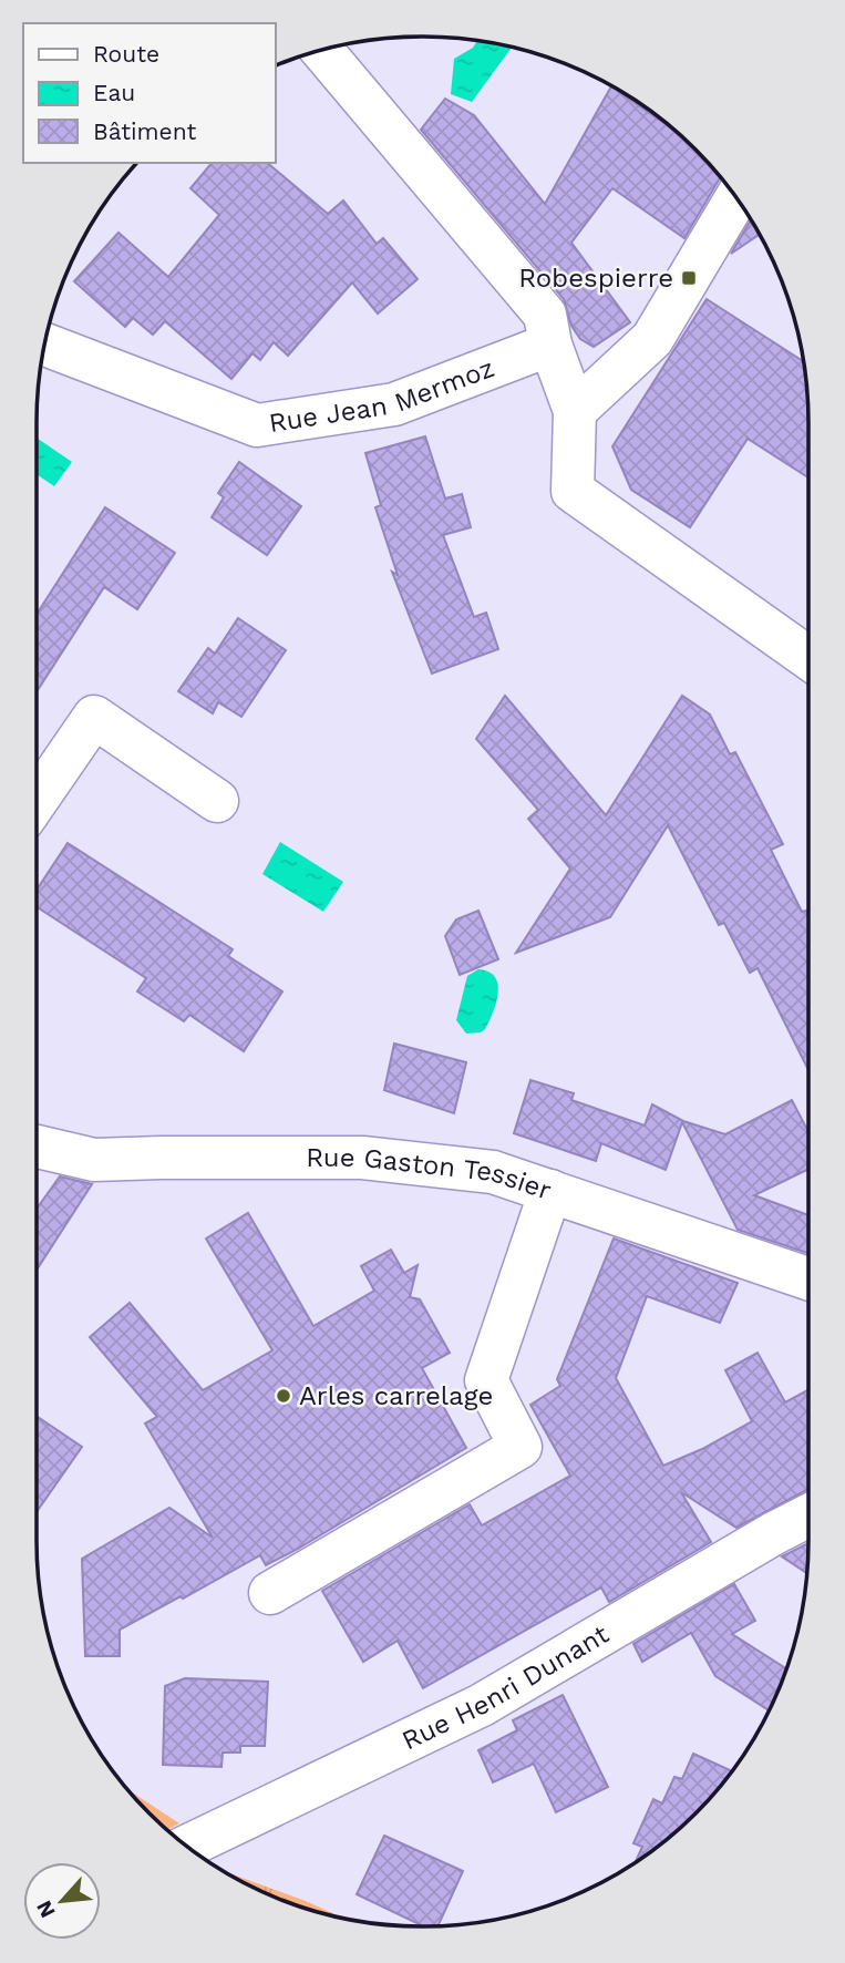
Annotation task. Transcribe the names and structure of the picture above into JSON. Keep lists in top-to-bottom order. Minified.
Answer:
{"streets":{"street":["Rue Jean Mermoz","Rue Gaston Tessier","Rue Henri Dunant"]},"places":{"transit":["Robespierre"],"other":["Arles carrelage"]},"legend":["Route","Eau","Bâtiment"],"north":"bottom left"}
